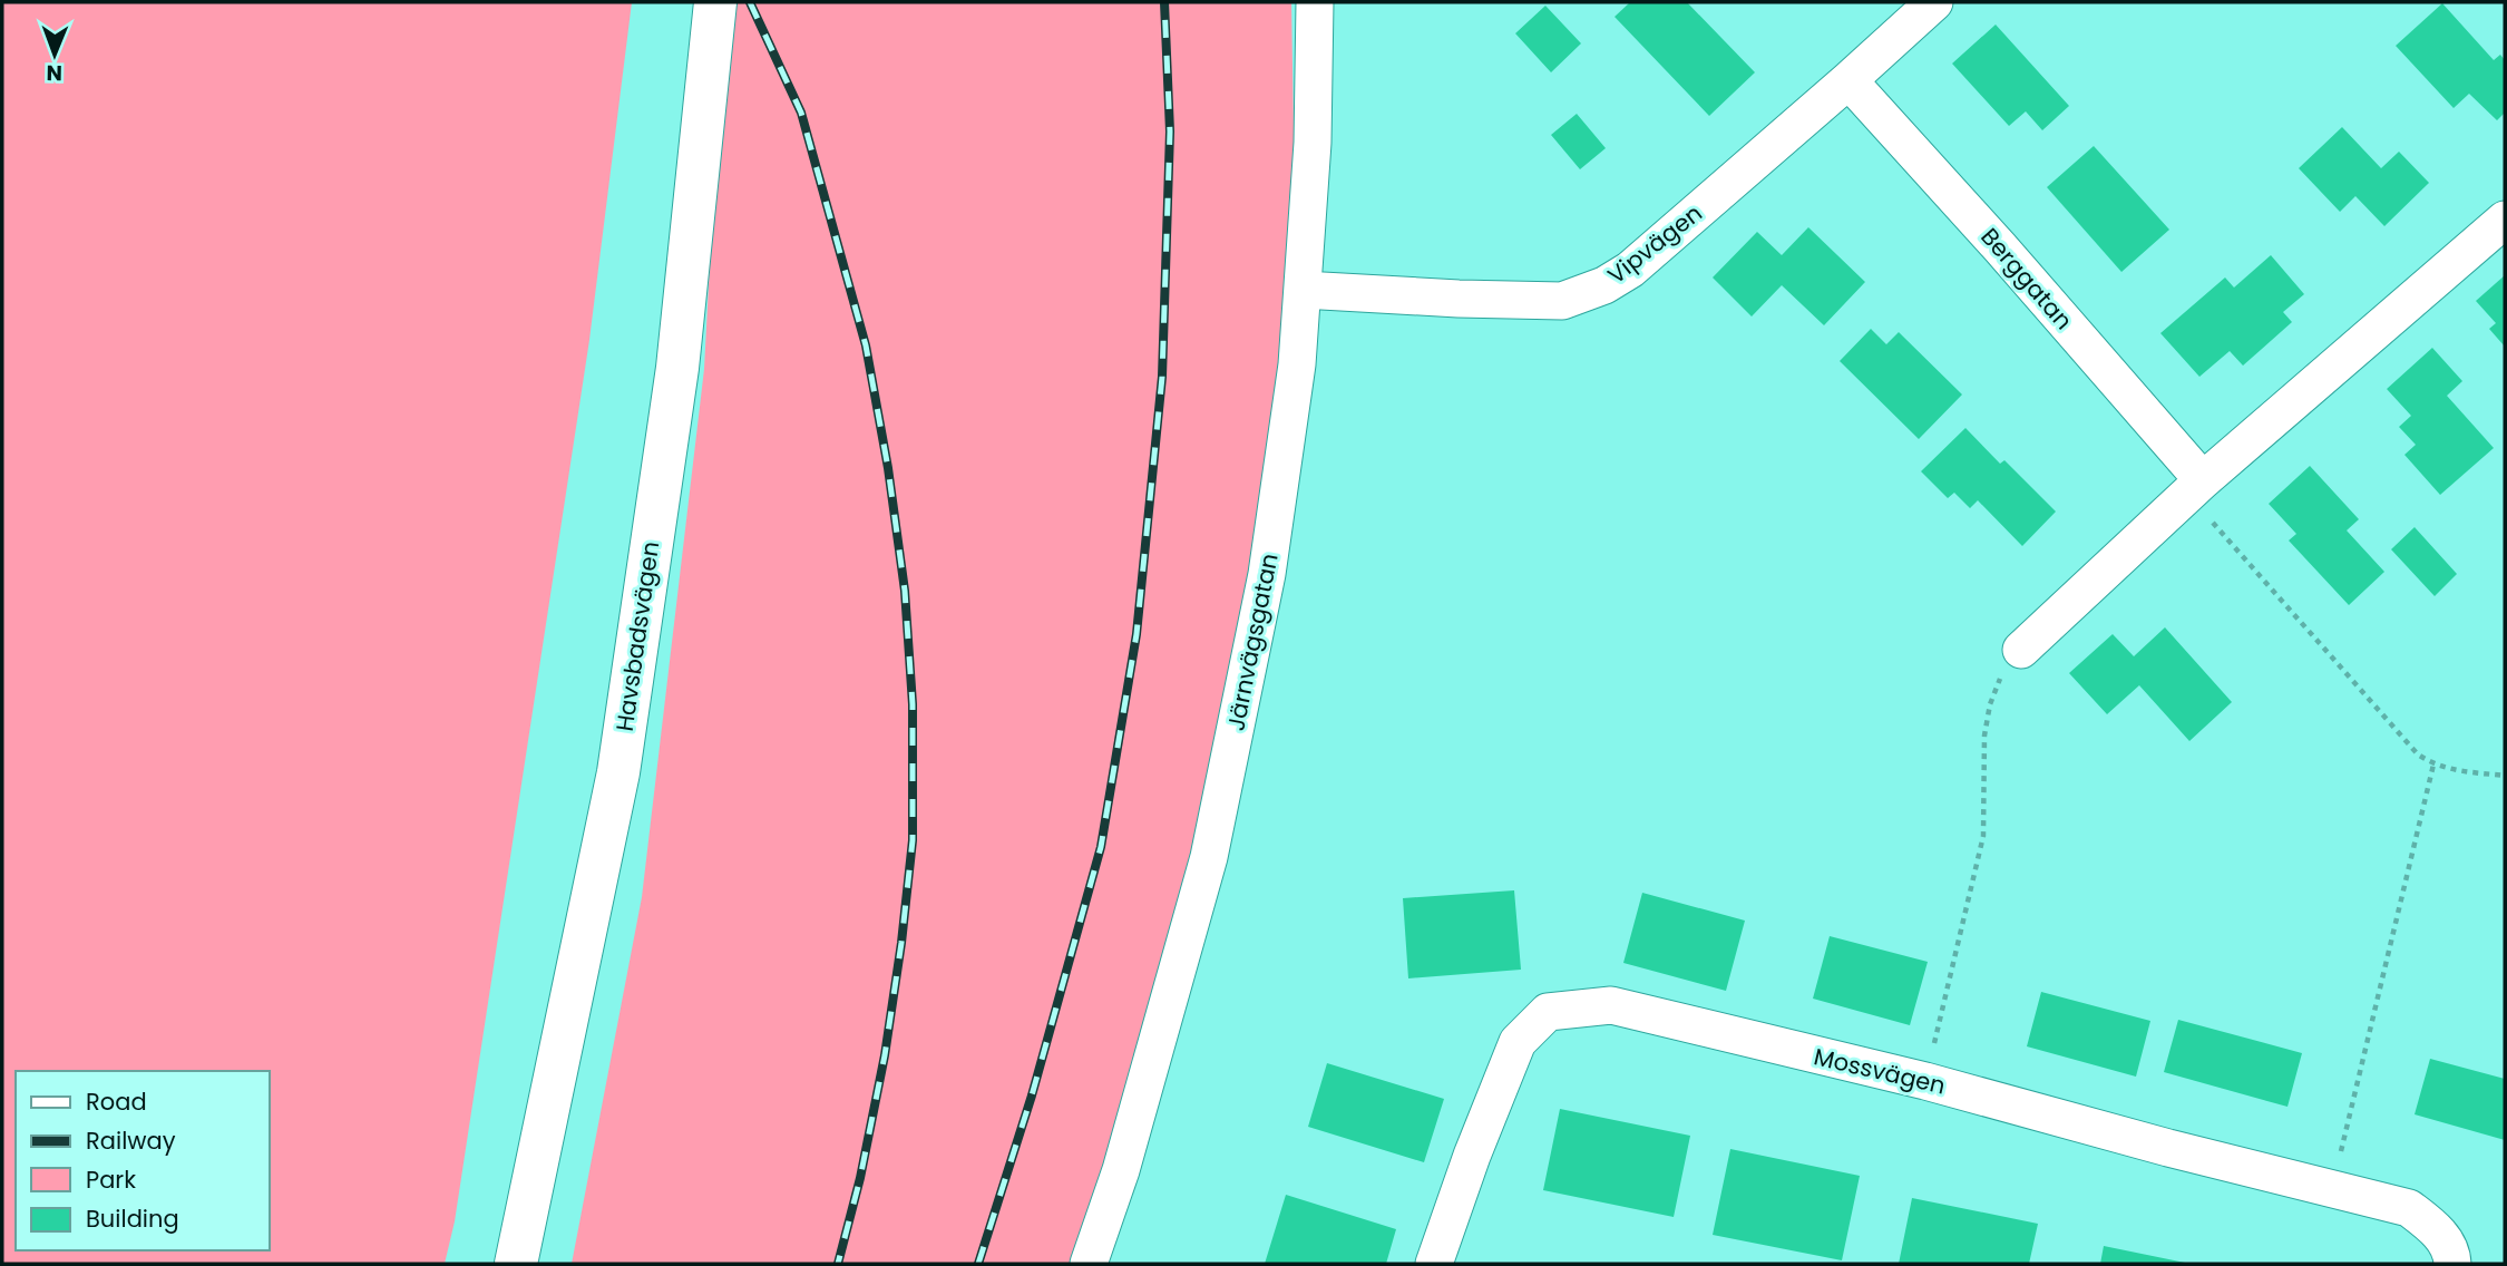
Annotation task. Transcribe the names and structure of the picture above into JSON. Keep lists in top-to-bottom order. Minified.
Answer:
{"streets":{"main road":["Havsbadsvägen"],"street":["Vipvägen","Berggatan","Järnvägsgatan","Mossvägen"]},"crossings":[["Vipvägen","Berggatan"],["Vipvägen","Järnvägsgatan"]],"legend":["Road","Railway","Park","Building"],"north":"bottom"}
